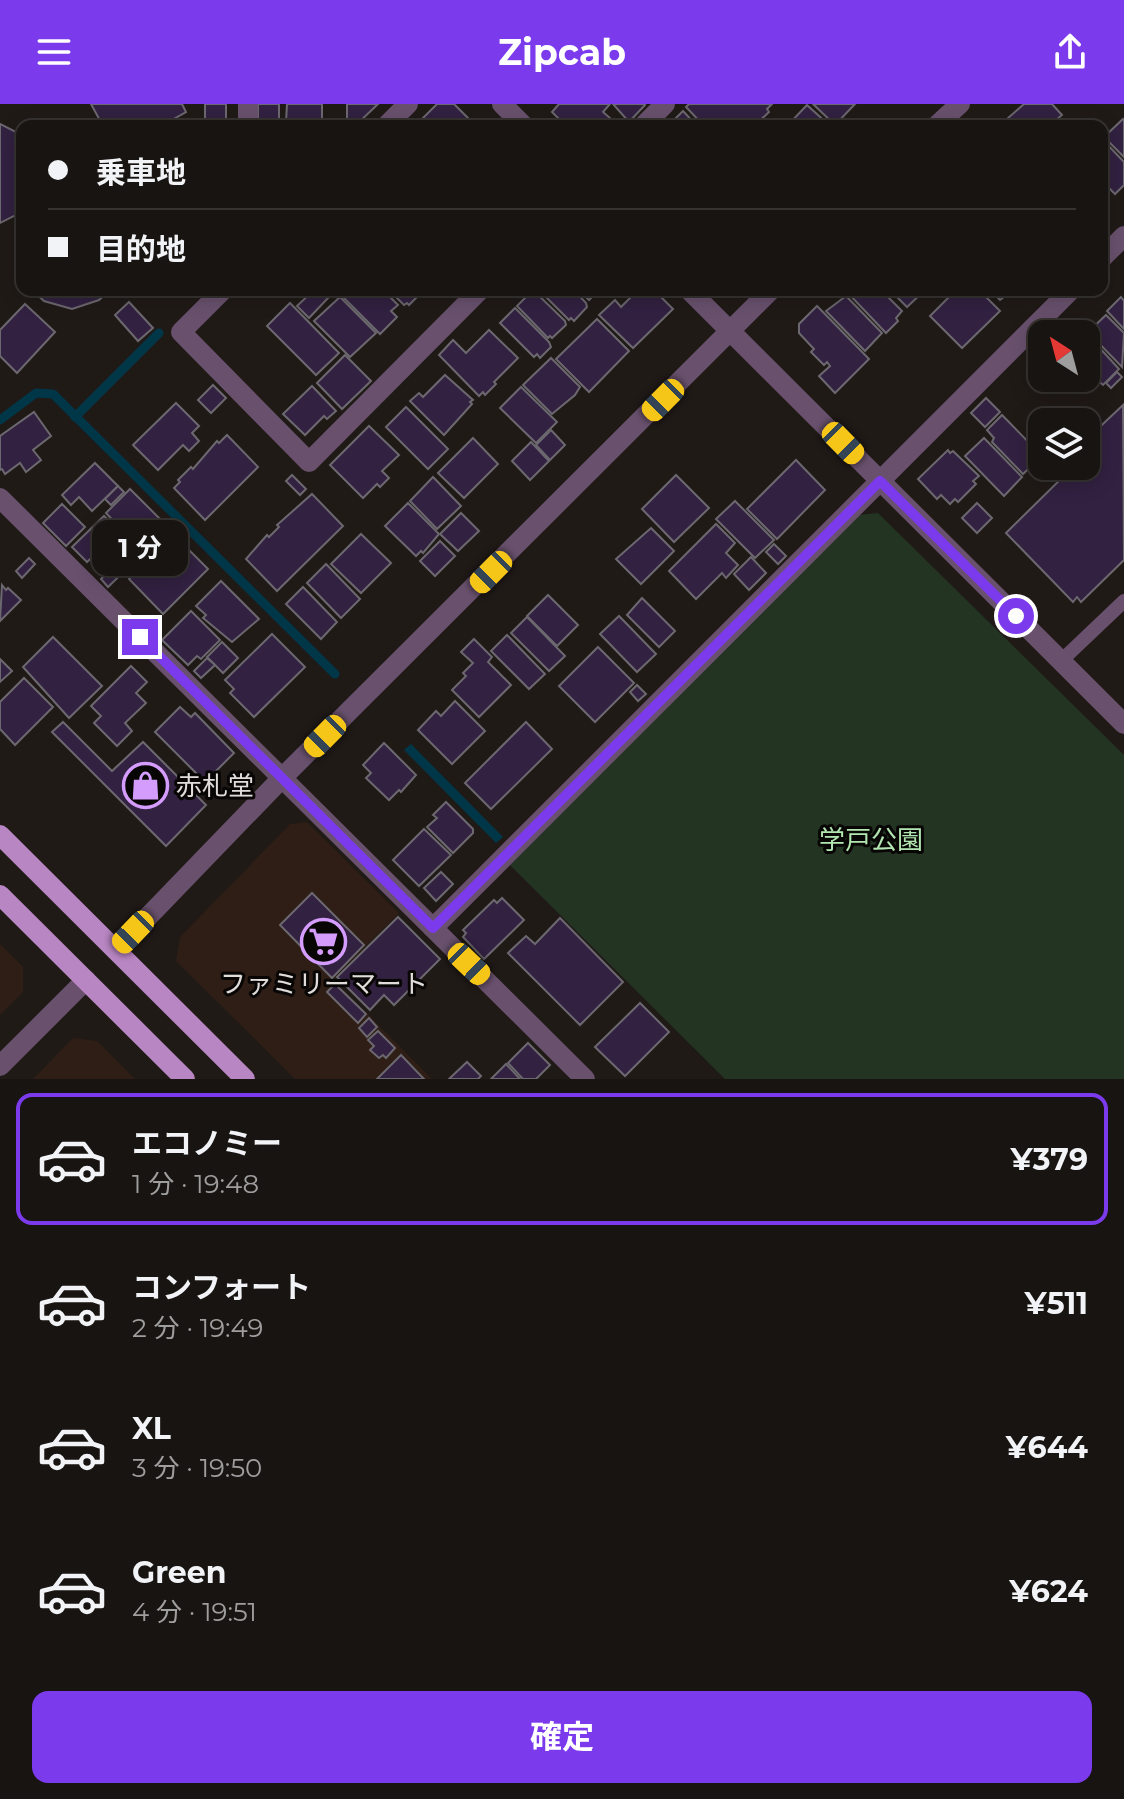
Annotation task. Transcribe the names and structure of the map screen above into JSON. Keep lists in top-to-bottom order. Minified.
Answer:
{"parks":["学戸公園"],"places":{"shop":["赤札堂"],"supermarket":["ファミリーマート"]},"north":"top left","page":{"header":"Zipcab","banner":["乗車地","目的地"],"bubble":"1 分","list":[{"name":"エコノミー","note":"1 分 · 19:48","value":"¥379"},{"name":"コンフォート","note":"2 分 · 19:49","value":"¥511"},{"name":"XL","note":"3 分 · 19:50","value":"¥644"},{"name":"Green","note":"4 分 · 19:51","value":"¥624"}],"buttons":"確定"}}
